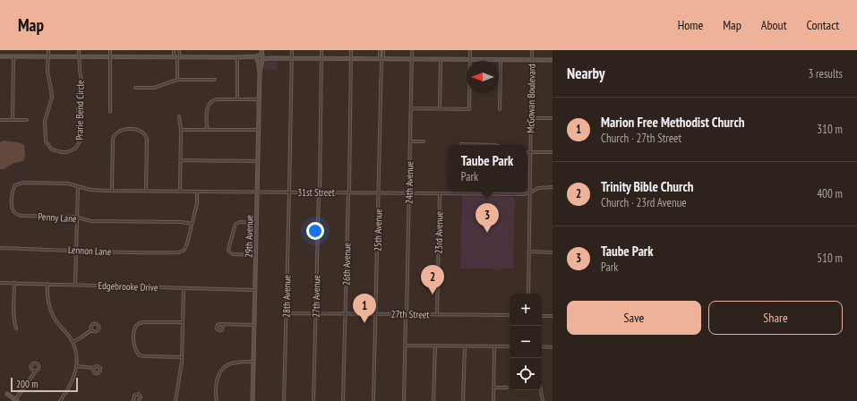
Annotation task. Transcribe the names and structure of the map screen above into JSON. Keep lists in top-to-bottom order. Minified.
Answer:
{"streets":{"street":["McGowan Boulevard","Prarie Bend Circle","24th Avenue","31st Street","Penny Lane","25th Avenue","23rd Avenue","29th Avenue","Lennon Lane","26th Avenue","Edgebrooke Drive","28th Avenue","27th Avenue","27th Street"]},"crossings":[["McGowan Boulevard","31st Street"],["24th Avenue","31st Street"],["24th Avenue","27th Street"],["31st Street","Penny Lane"],["31st Street","25th Avenue"],["31st Street","23rd Avenue"],["31st Street","29th Avenue"],["31st Street","26th Avenue"],["31st Street","28th Avenue"],["31st Street","27th Avenue"],["Penny Lane","Lennon Lane"],["25th Avenue","27th Street"],["23rd Avenue","27th Street"],["29th Avenue","Edgebrooke Drive"],["26th Avenue","27th Street"],["28th Avenue","27th Street"],["27th Avenue","27th Street"]],"scale_bar":"200 m","north":"left","page":{"header":"Map","nav":["Home","Map","About","Contact"],"heading":["Nearby","3 results"],"list":[{"mark":"1","name":"Marion Free Methodist Church","note":"Church · 27th Street","value":"310 m"},{"mark":"2","name":"Trinity Bible Church","note":"Church · 23rd Avenue","value":"400 m"},{"mark":"3","name":"Taube Park","note":"Park","value":"510 m"}],"popup":["Taube Park","Park"],"pins":["3","2","1"],"buttons":["Save","Share"],"map_buttons":["+","−"],"scale":"200 m"}}
